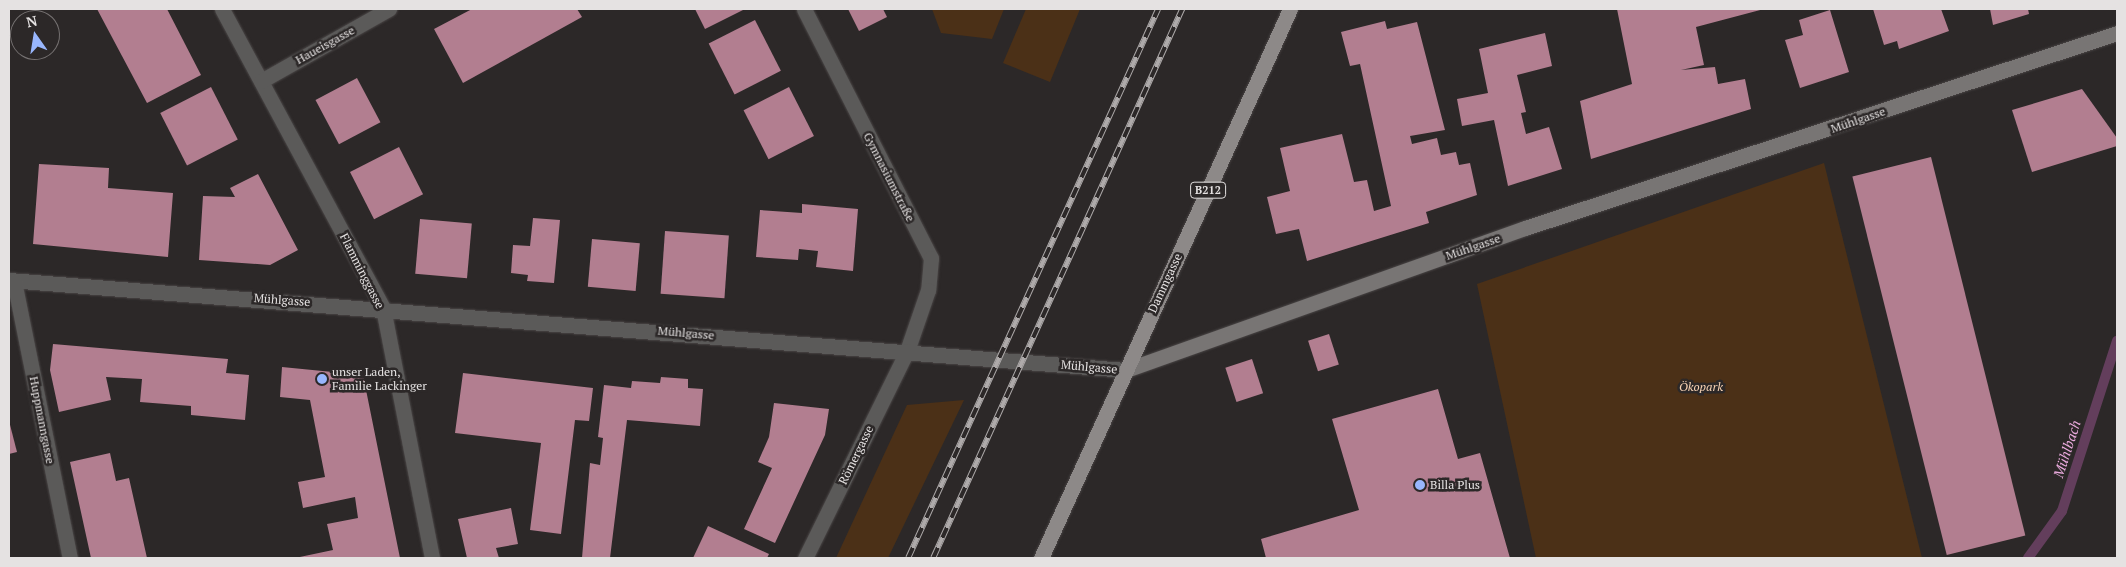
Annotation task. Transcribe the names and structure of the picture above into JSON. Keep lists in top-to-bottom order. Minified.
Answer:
{"streets":{"main road":["B212","Dammgasse"],"street":["Haueisgasse","Mühlgasse","Gymnasiumstraße","Flamminggasse","Huppmanngasse","Römergasse"]},"crossings":[["Haueisgasse","Flamminggasse"],["Mühlgasse","Gymnasiumstraße"],["Mühlgasse","Flamminggasse"],["Mühlgasse","Dammgasse"],["Mühlgasse","Huppmanngasse"],["Mühlgasse","Römergasse"],["Gymnasiumstraße","Römergasse"]],"water":["Mühlbach"],"parks":["Ökopark"],"places":["unser Laden, Familie Lackinger","Billa Plus"],"north":"top"}
